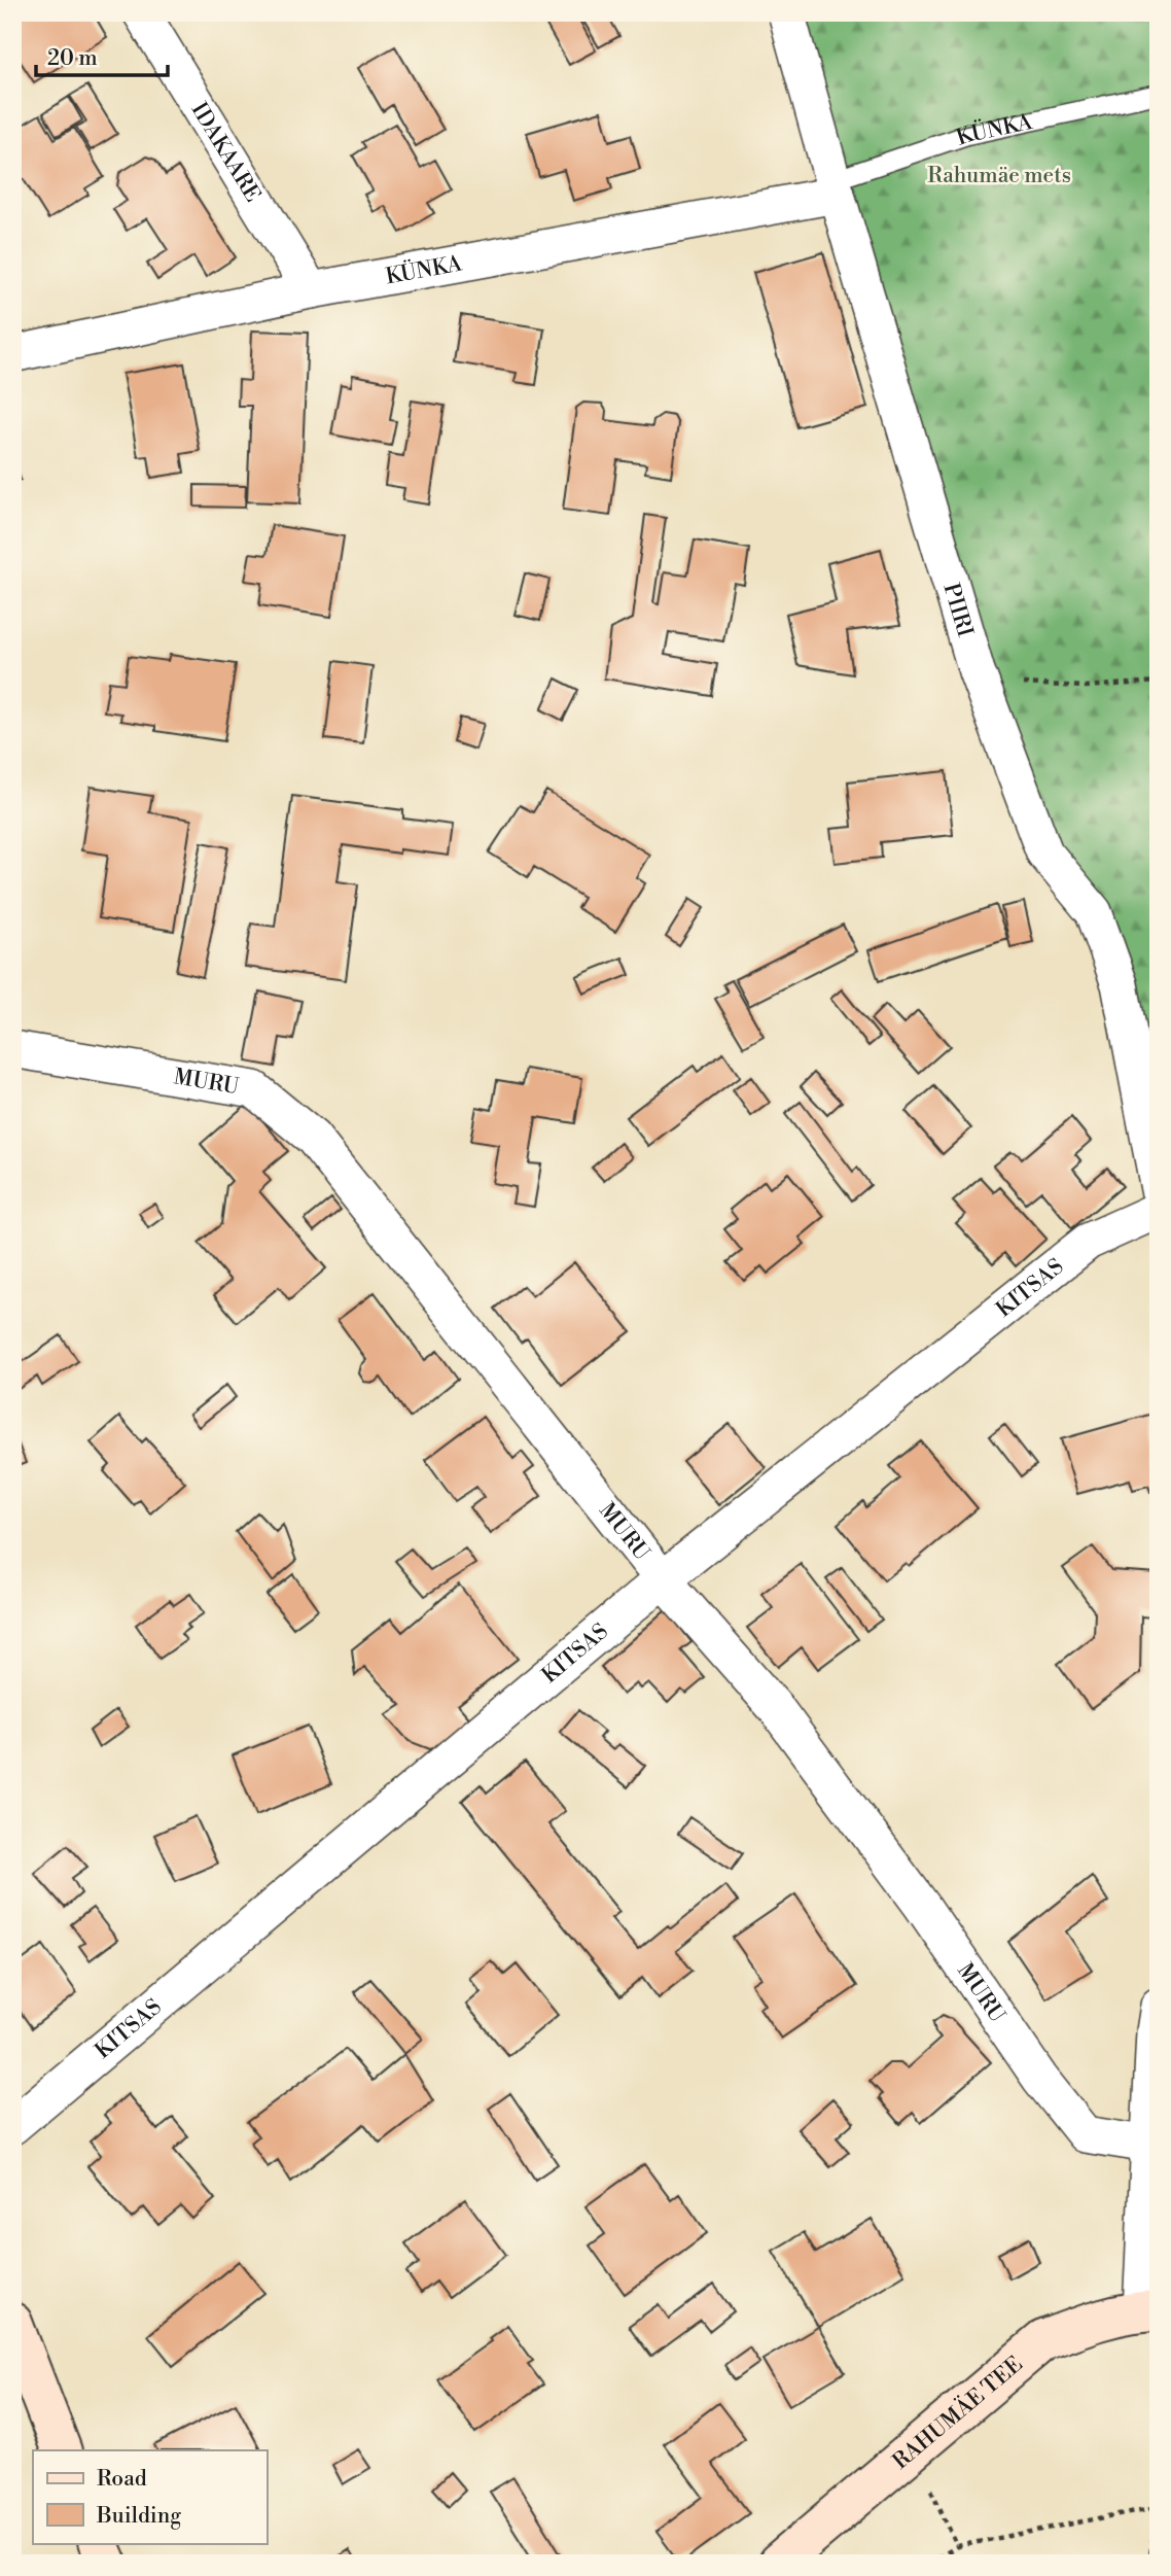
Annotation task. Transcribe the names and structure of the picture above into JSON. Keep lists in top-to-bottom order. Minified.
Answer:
{"streets":{"street":["KÜNKA","IDAKAARE","PIIRI","MURU","KITSAS","RAHUMÄE TEE"]},"crossings":[["KÜNKA","IDAKAARE"],["KÜNKA","PIIRI"],["MURU","KITSAS"]],"parks":["Rahumäe mets"],"legend":["Road","Building"],"scale_bar":"20 m"}
